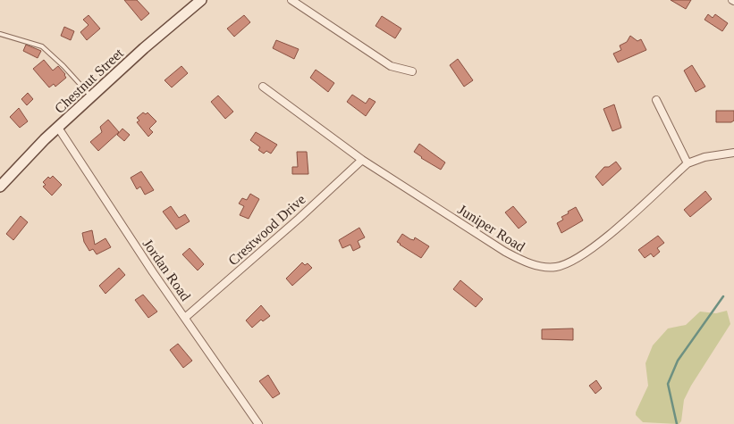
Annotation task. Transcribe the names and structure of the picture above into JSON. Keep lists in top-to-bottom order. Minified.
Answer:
{"streets":{"main road":["Chestnut Street"],"street":["Juniper Road","Crestwood Drive","Jordan Road"]},"crossings":[["Chestnut Street","Jordan Road"],["Juniper Road","Crestwood Drive"],["Crestwood Drive","Jordan Road"]]}
